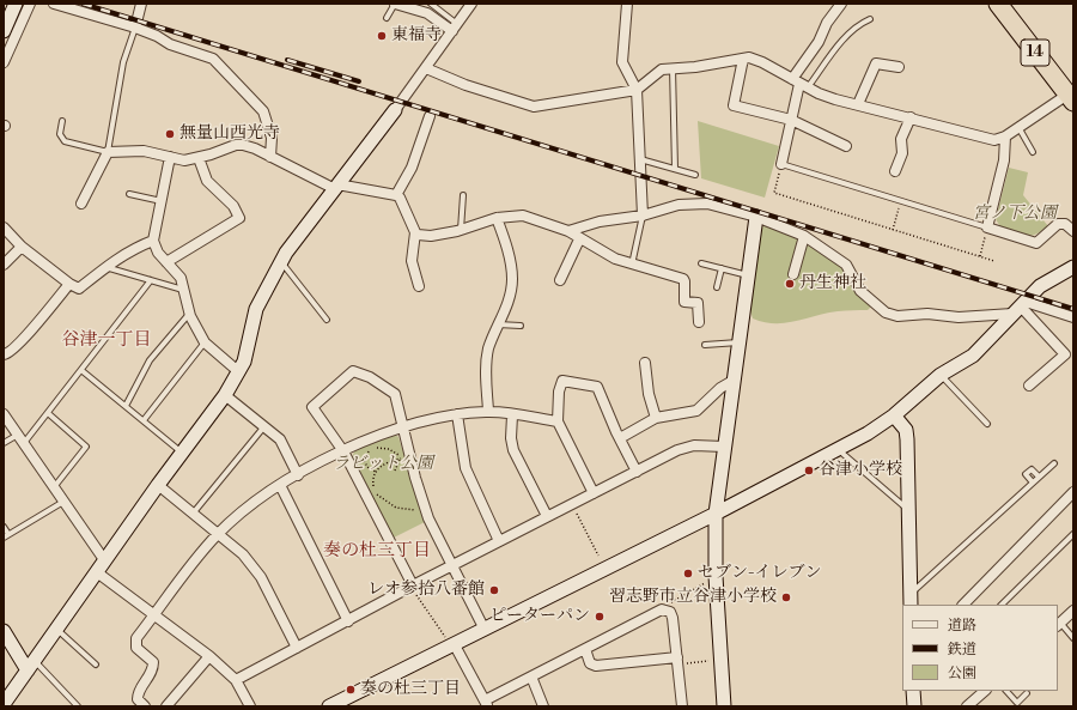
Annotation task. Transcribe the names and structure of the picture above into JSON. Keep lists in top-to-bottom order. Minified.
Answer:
{"streets":{"highway":["14"]},"districts":["谷津一丁目","奏の杜三丁目"],"parks":["宮ノ下公園","ラビット公園"],"places":["東福寺","無量山西光寺","丹生神社","谷津小学校","セブン-イレブン","レオ参拾八番館","習志野市立谷津小学校","ピーターパン","奏の杜三丁目"],"legend":["道路","鉄道","公園"]}
